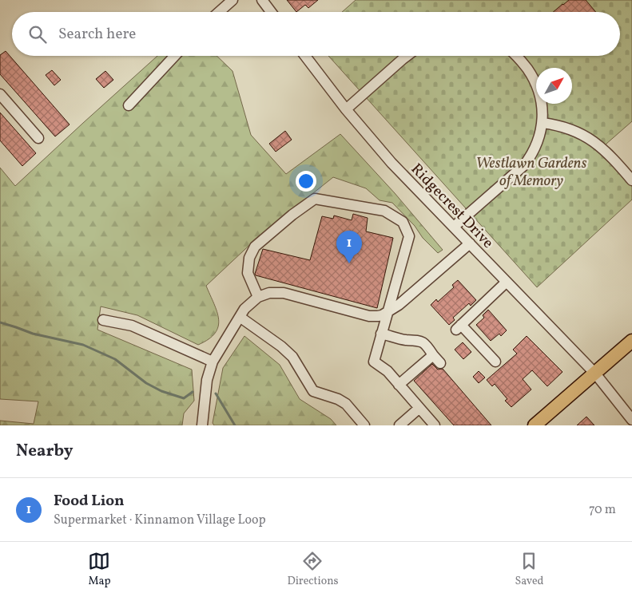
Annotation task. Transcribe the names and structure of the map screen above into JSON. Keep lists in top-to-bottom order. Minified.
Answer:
{"streets":{"street":["Ridgecrest Drive"]},"parks":["Westlawn Gardens of Memory"],"north":"top right","page":{"search":"Search here","pins":"1","heading":"Nearby","list":[{"mark":"1","name":"Food Lion","note":"Supermarket · Kinnamon Village Loop","value":"70 m"}],"nav":["Map","Directions","Saved"]}}
